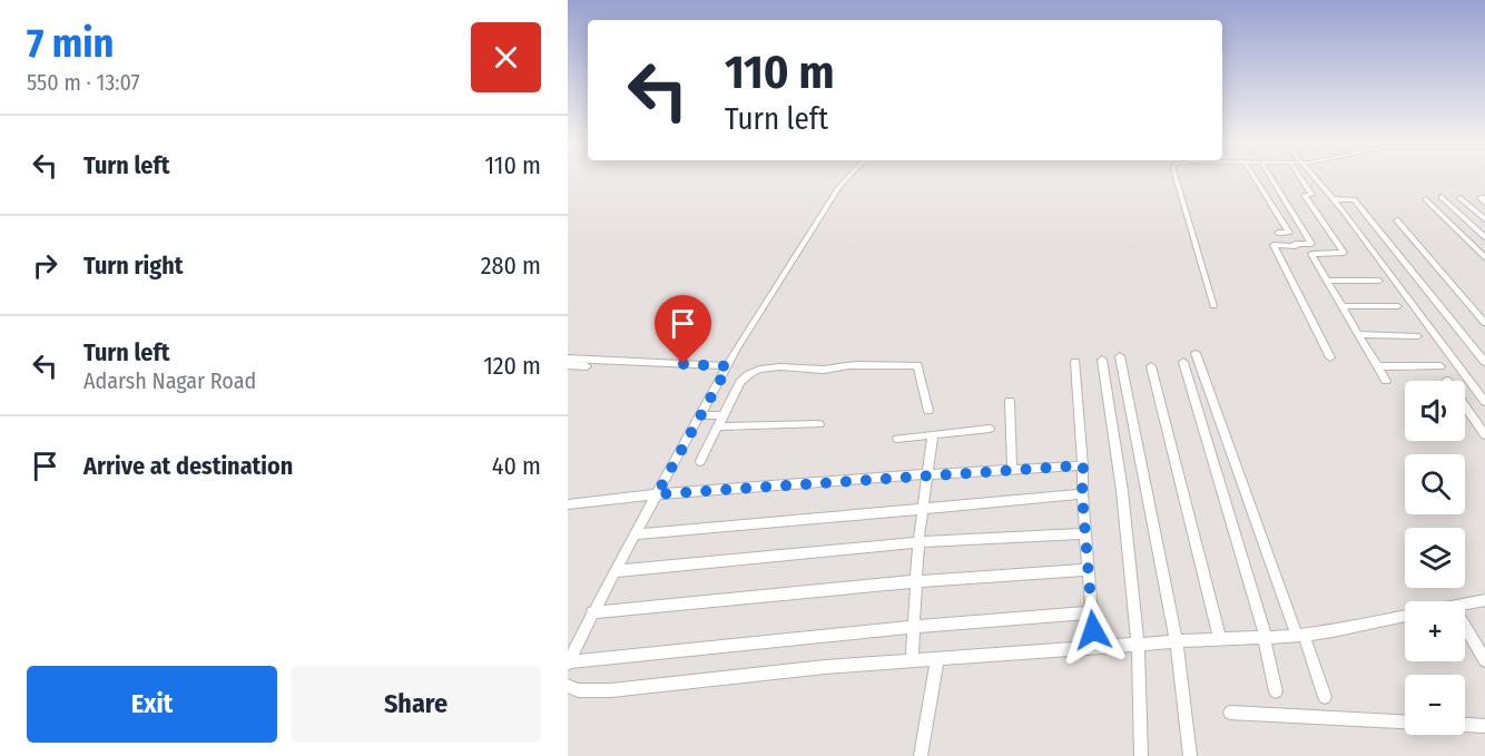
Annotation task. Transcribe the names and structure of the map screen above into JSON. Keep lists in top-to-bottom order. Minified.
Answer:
{"page":{"heading":["7 min","550 m · 13:07"],"turn":["110 m","Turn left"],"list":[{"name":"Turn left","value":"110 m"},{"name":"Turn right","value":"280 m"},{"name":"Turn left","note":"Adarsh Nagar Road","value":"120 m"},{"name":"Arrive at destination","value":"40 m"}],"map_buttons":["+","−"],"buttons":["Exit","Share"]}}
